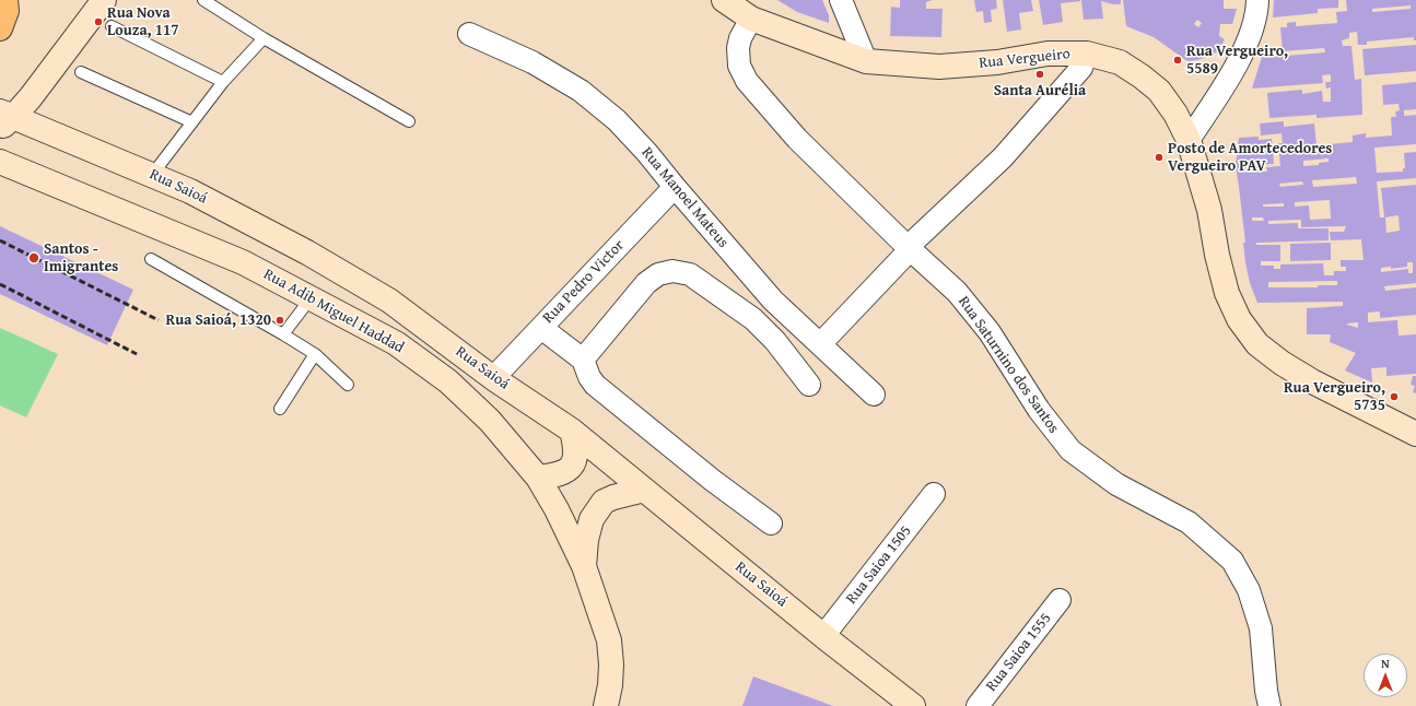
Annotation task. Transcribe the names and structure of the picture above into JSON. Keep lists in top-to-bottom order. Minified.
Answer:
{"streets":{"street":["Rua Vergueiro","Rua Saioá","Rua Manoel Mateus","Rua Pedro Victor","Rua Adib Miguel Haddad","Rua Saturnino dos Santos","Rua Saioa 1505","Rua Saioa 1555"]},"crossings":[["Rua Vergueiro","Rua Saturnino dos Santos"],["Rua Saioá","Rua Pedro Victor"],["Rua Saioá","Rua Saioa 1505"],["Rua Manoel Mateus","Rua Pedro Victor"]],"places":["Rua Nova Louza, 117","Rua Vergueiro, 5589","Santa Aurélia","Posto de Amortecedores Vergueiro PAV","Santos - Imigrantes","Rua Saioá, 1320","Rua Vergueiro, 5735"],"north":"top"}
